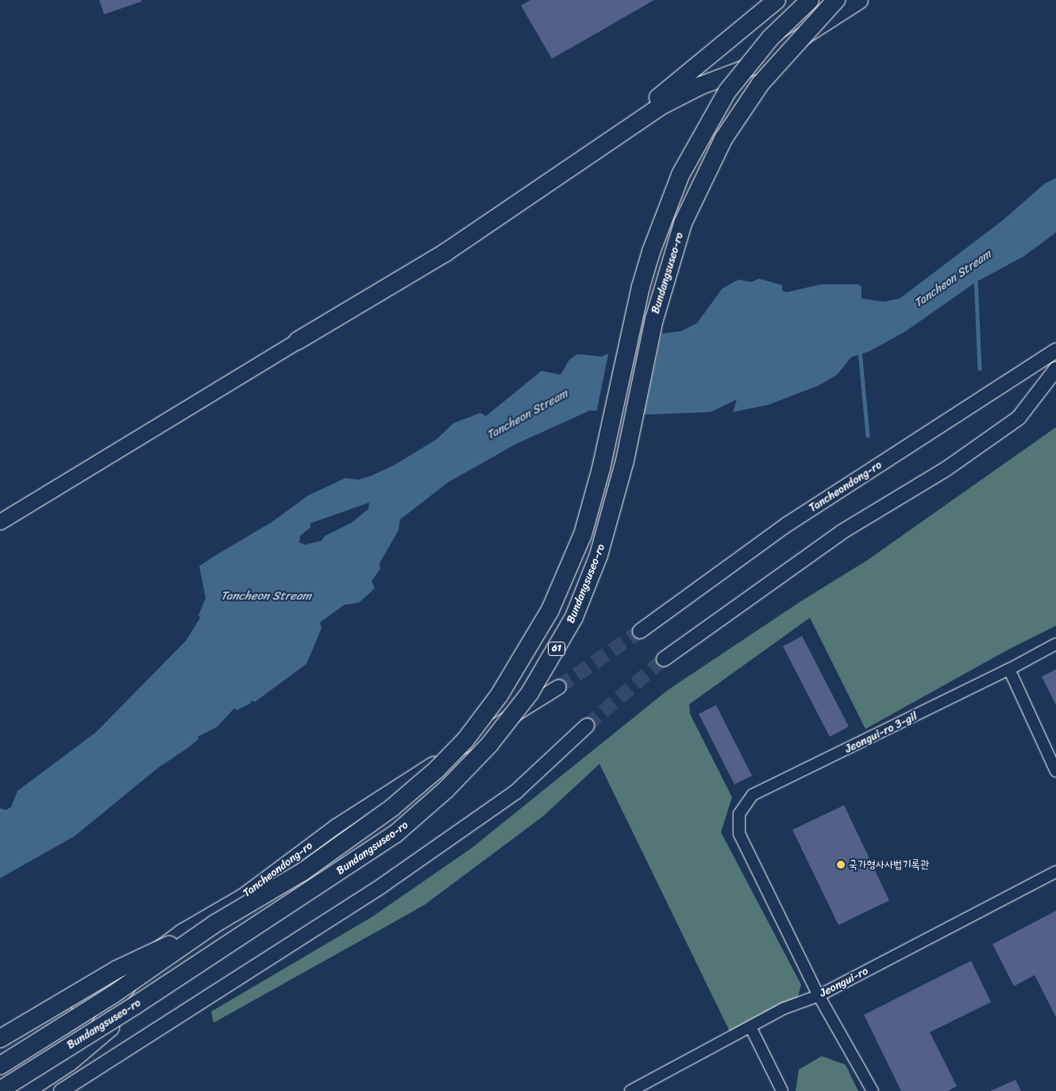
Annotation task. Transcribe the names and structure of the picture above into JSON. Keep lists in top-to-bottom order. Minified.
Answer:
{"streets":{"highway":["Bundangsuseo-ro","61"],"street":["Tancheondong-ro","Jeongui-ro 3-gil","Jeongui-ro"]},"crossings":[["Jeongui-ro 3-gil","Jeongui-ro"]],"water":["Tancheon Stream"],"places":["국가형사사법기록관"]}
